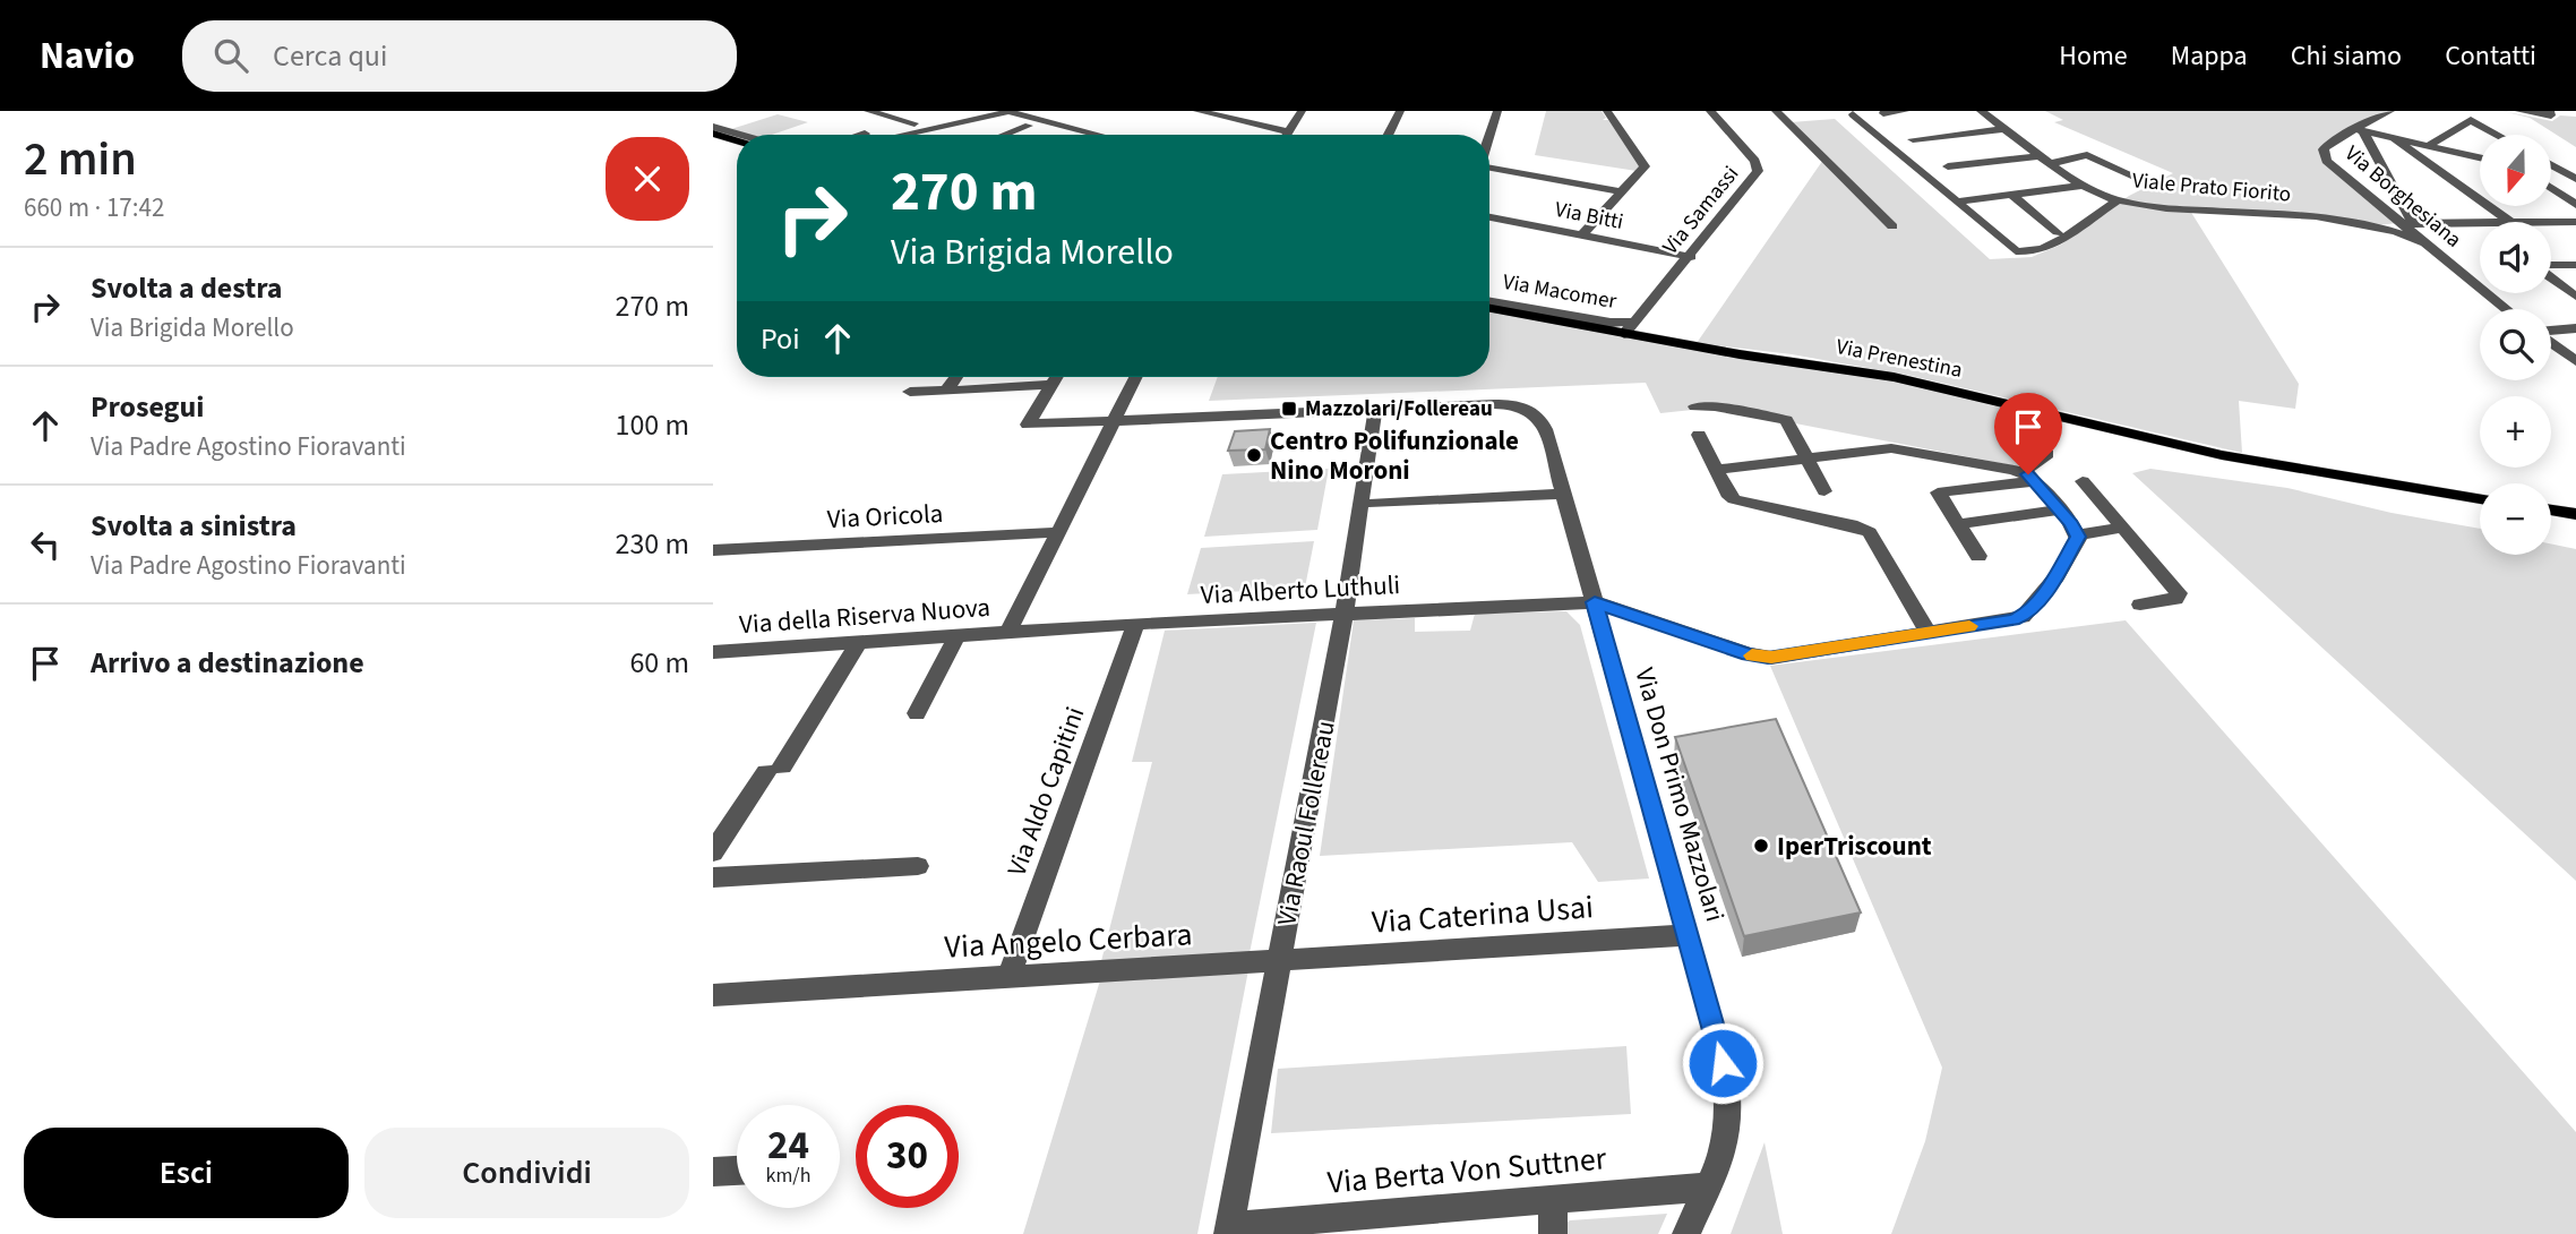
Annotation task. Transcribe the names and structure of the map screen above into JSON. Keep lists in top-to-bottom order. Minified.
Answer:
{"streets":{"main road":["Via Prenestina"],"street":["Viale Prato Fiorito","Via Borghesiana","Via Samassi","Via Bitti","Via Macomer","Via Oricola","Via Alberto Luthuli","Via della Riserva Nuova","Via Aldo Capitini","Via Don Primo Mazzolari","Via Raoul Follereau","Via Caterina Usai","Via Angelo Cerbara","Via Berta Von Suttner"]},"crossings":[["Viale Prato Fiorito","Via Borghesiana"],["Via Samassi","Via Bitti"],["Via Samassi","Via Macomer"],["Via Samassi","Via Prenestina"],["Via Macomer","Via Prenestina"],["Via Oricola","Via della Riserva Nuova"],["Via Alberto Luthuli","Via della Riserva Nuova"],["Via Alberto Luthuli","Via Aldo Capitini"],["Via Alberto Luthuli","Via Don Primo Mazzolari"],["Via Alberto Luthuli","Via Raoul Follereau"],["Via della Riserva Nuova","Via Don Primo Mazzolari"],["Via Aldo Capitini","Via Angelo Cerbara"],["Via Don Primo Mazzolari","Via Raoul Follereau"],["Via Don Primo Mazzolari","Via Caterina Usai"],["Via Don Primo Mazzolari","Via Berta Von Suttner"],["Via Raoul Follereau","Via Caterina Usai"],["Via Raoul Follereau","Via Angelo Cerbara"],["Via Raoul Follereau","Via Berta Von Suttner"],["Via Caterina Usai","Via Angelo Cerbara"]],"places":{"transit":["Mazzolari/Follereau"],"other":["Centro Polifunzionale Nino Moroni","IperTriscount"]},"north":"bottom","page":{"header":"Navio","search":"Cerca qui","nav":["Home","Mappa","Chi siamo","Contatti"],"heading":["2 min","660 m · 17:42"],"map_buttons":["+","−"],"turn":["270 m","Via Brigida Morello"],"list":[{"name":"Svolta a destra","note":"Via Brigida Morello","value":"270 m"},{"name":"Prosegui","note":"Via Padre Agostino Fioravanti","value":"100 m"},{"name":"Svolta a sinistra","note":"Via Padre Agostino Fioravanti","value":"230 m"},{"name":"Arrivo a destinazione","value":"60 m"}],"then":"Poi","speed":"24 km/h","limit":"30","buttons":["Esci","Condividi"]}}
